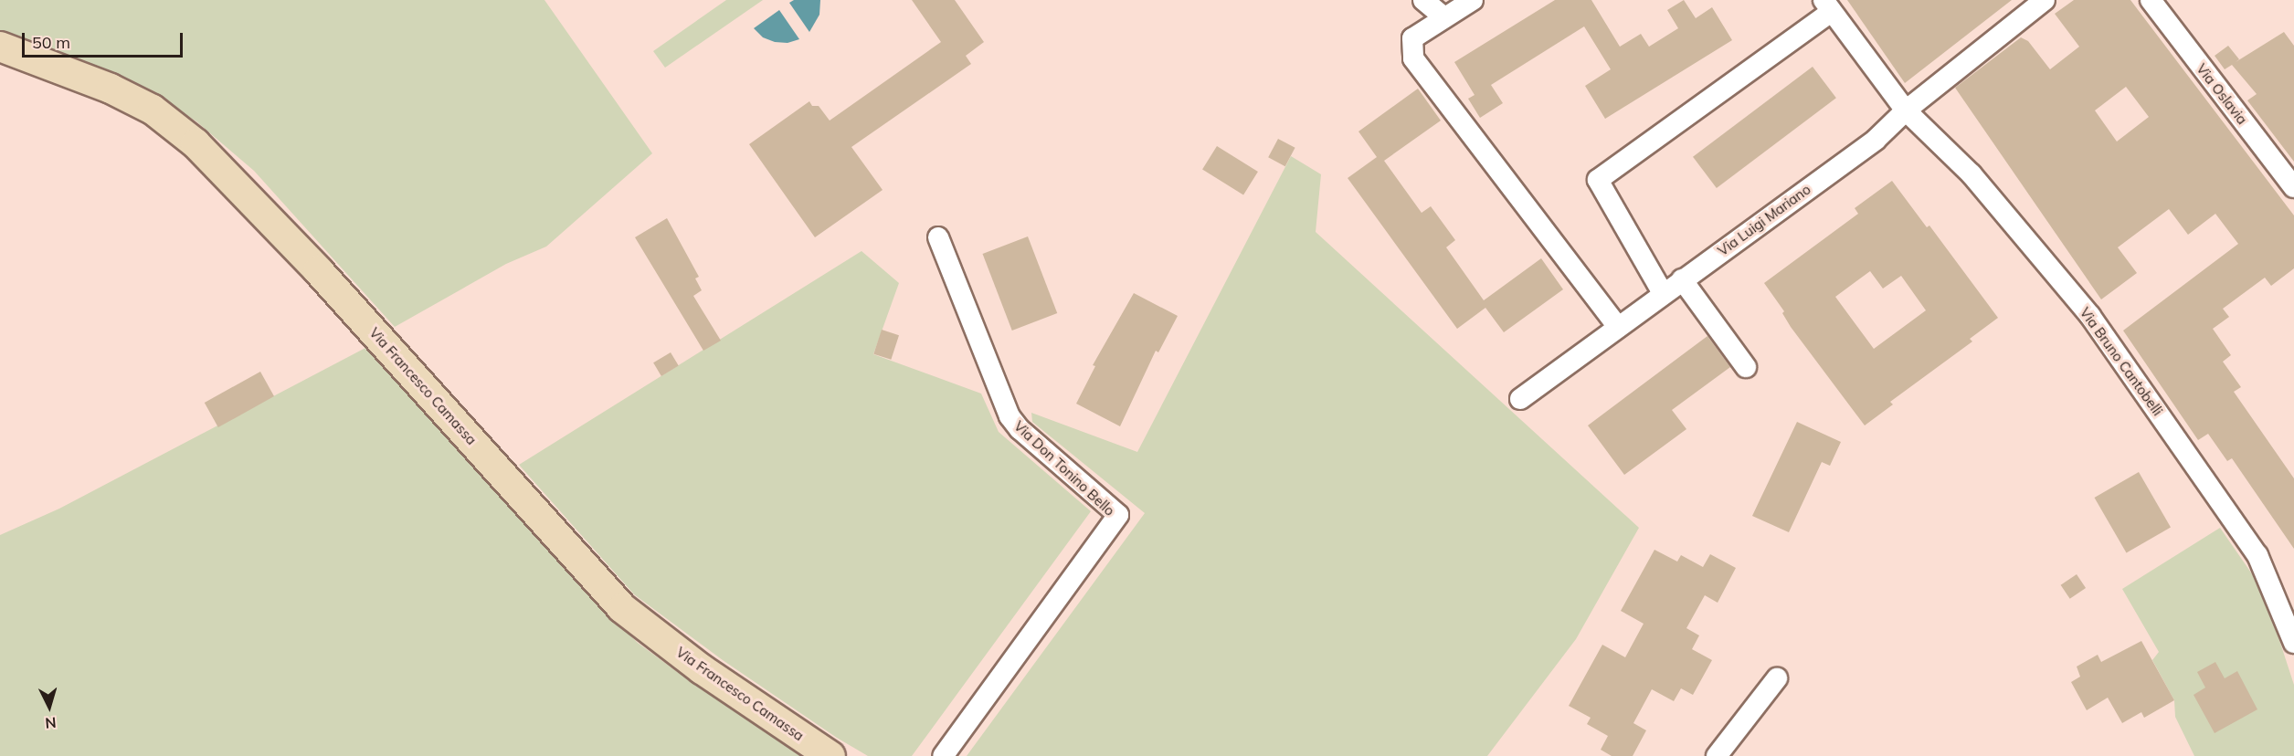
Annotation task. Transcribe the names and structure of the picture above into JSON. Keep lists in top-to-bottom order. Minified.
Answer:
{"streets":{"street":["Via Oslavia","Via Luigi Mariano","Via Bruno Cantobelli","Via Francesco Camassa","Via Don Tonino Bello"]},"crossings":[["Via Luigi Mariano","Via Bruno Cantobelli"]],"scale_bar":"50 m","north":"bottom"}
